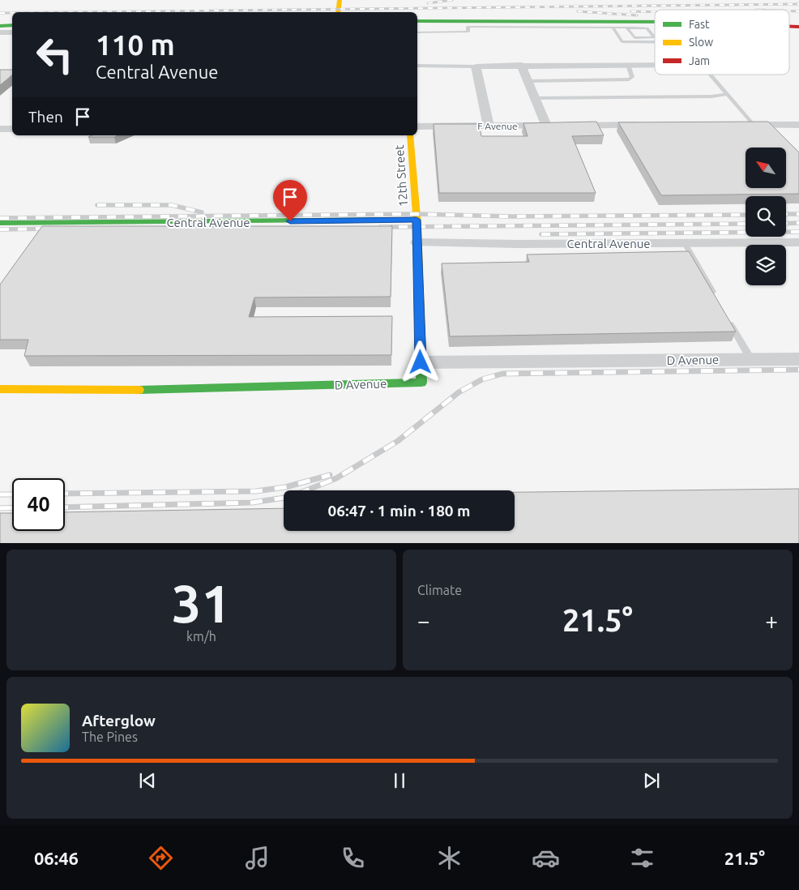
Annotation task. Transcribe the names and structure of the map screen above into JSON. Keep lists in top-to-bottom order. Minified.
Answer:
{"streets":{"street":["F Avenue","12th Street","Central Avenue","D Avenue"]},"crossings":[["12th Street","Central Avenue"],["12th Street","D Avenue"]],"legend":["Fast","Slow","Jam"],"north":"top left","page":{"turn":["110 m","Central Avenue"],"then":"Then","limit":"40","trip":"06:47 · 1 min · 180 m","tile":[["31","km/h"],"Climate"],"heat":["−","21.5°","+"],"song":["Afterglow","The Pines"],"tabs":["06:46","21.5°"]}}
